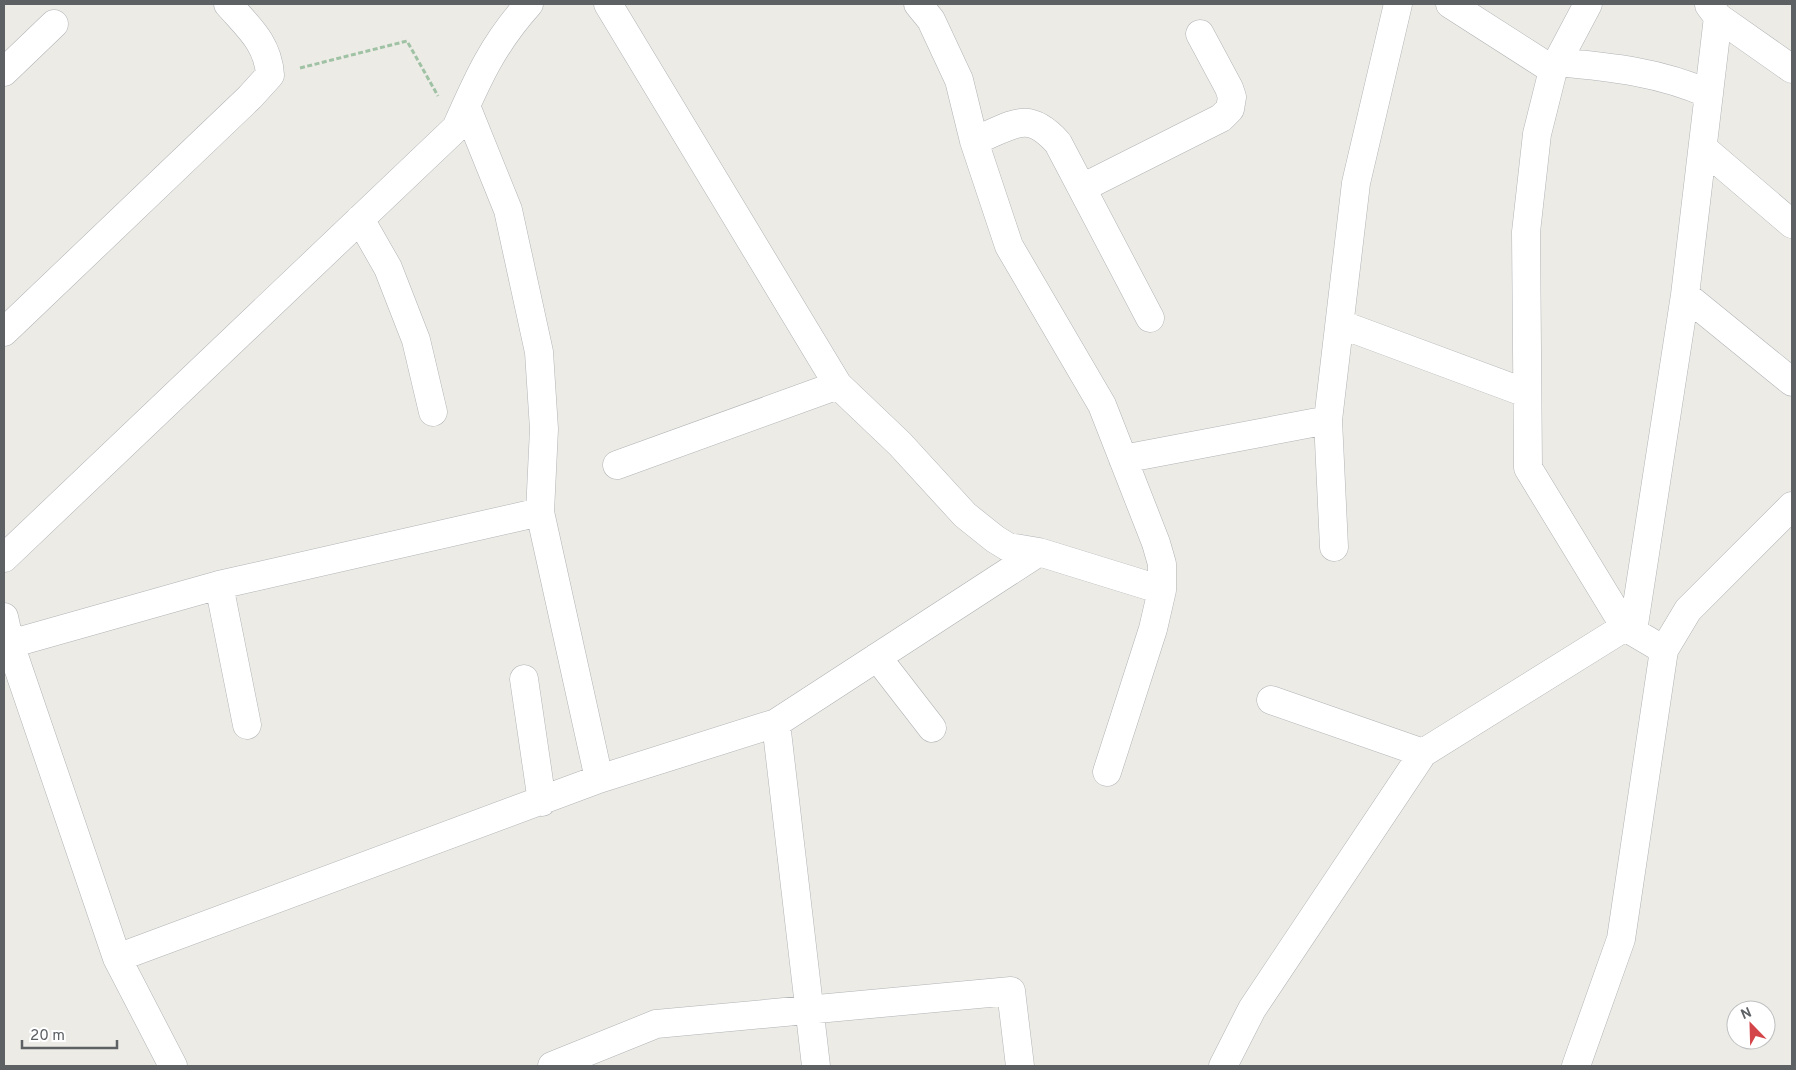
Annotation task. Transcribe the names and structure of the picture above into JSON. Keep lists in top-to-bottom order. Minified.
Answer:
{"scale_bar":"20 m","north":"top left"}
